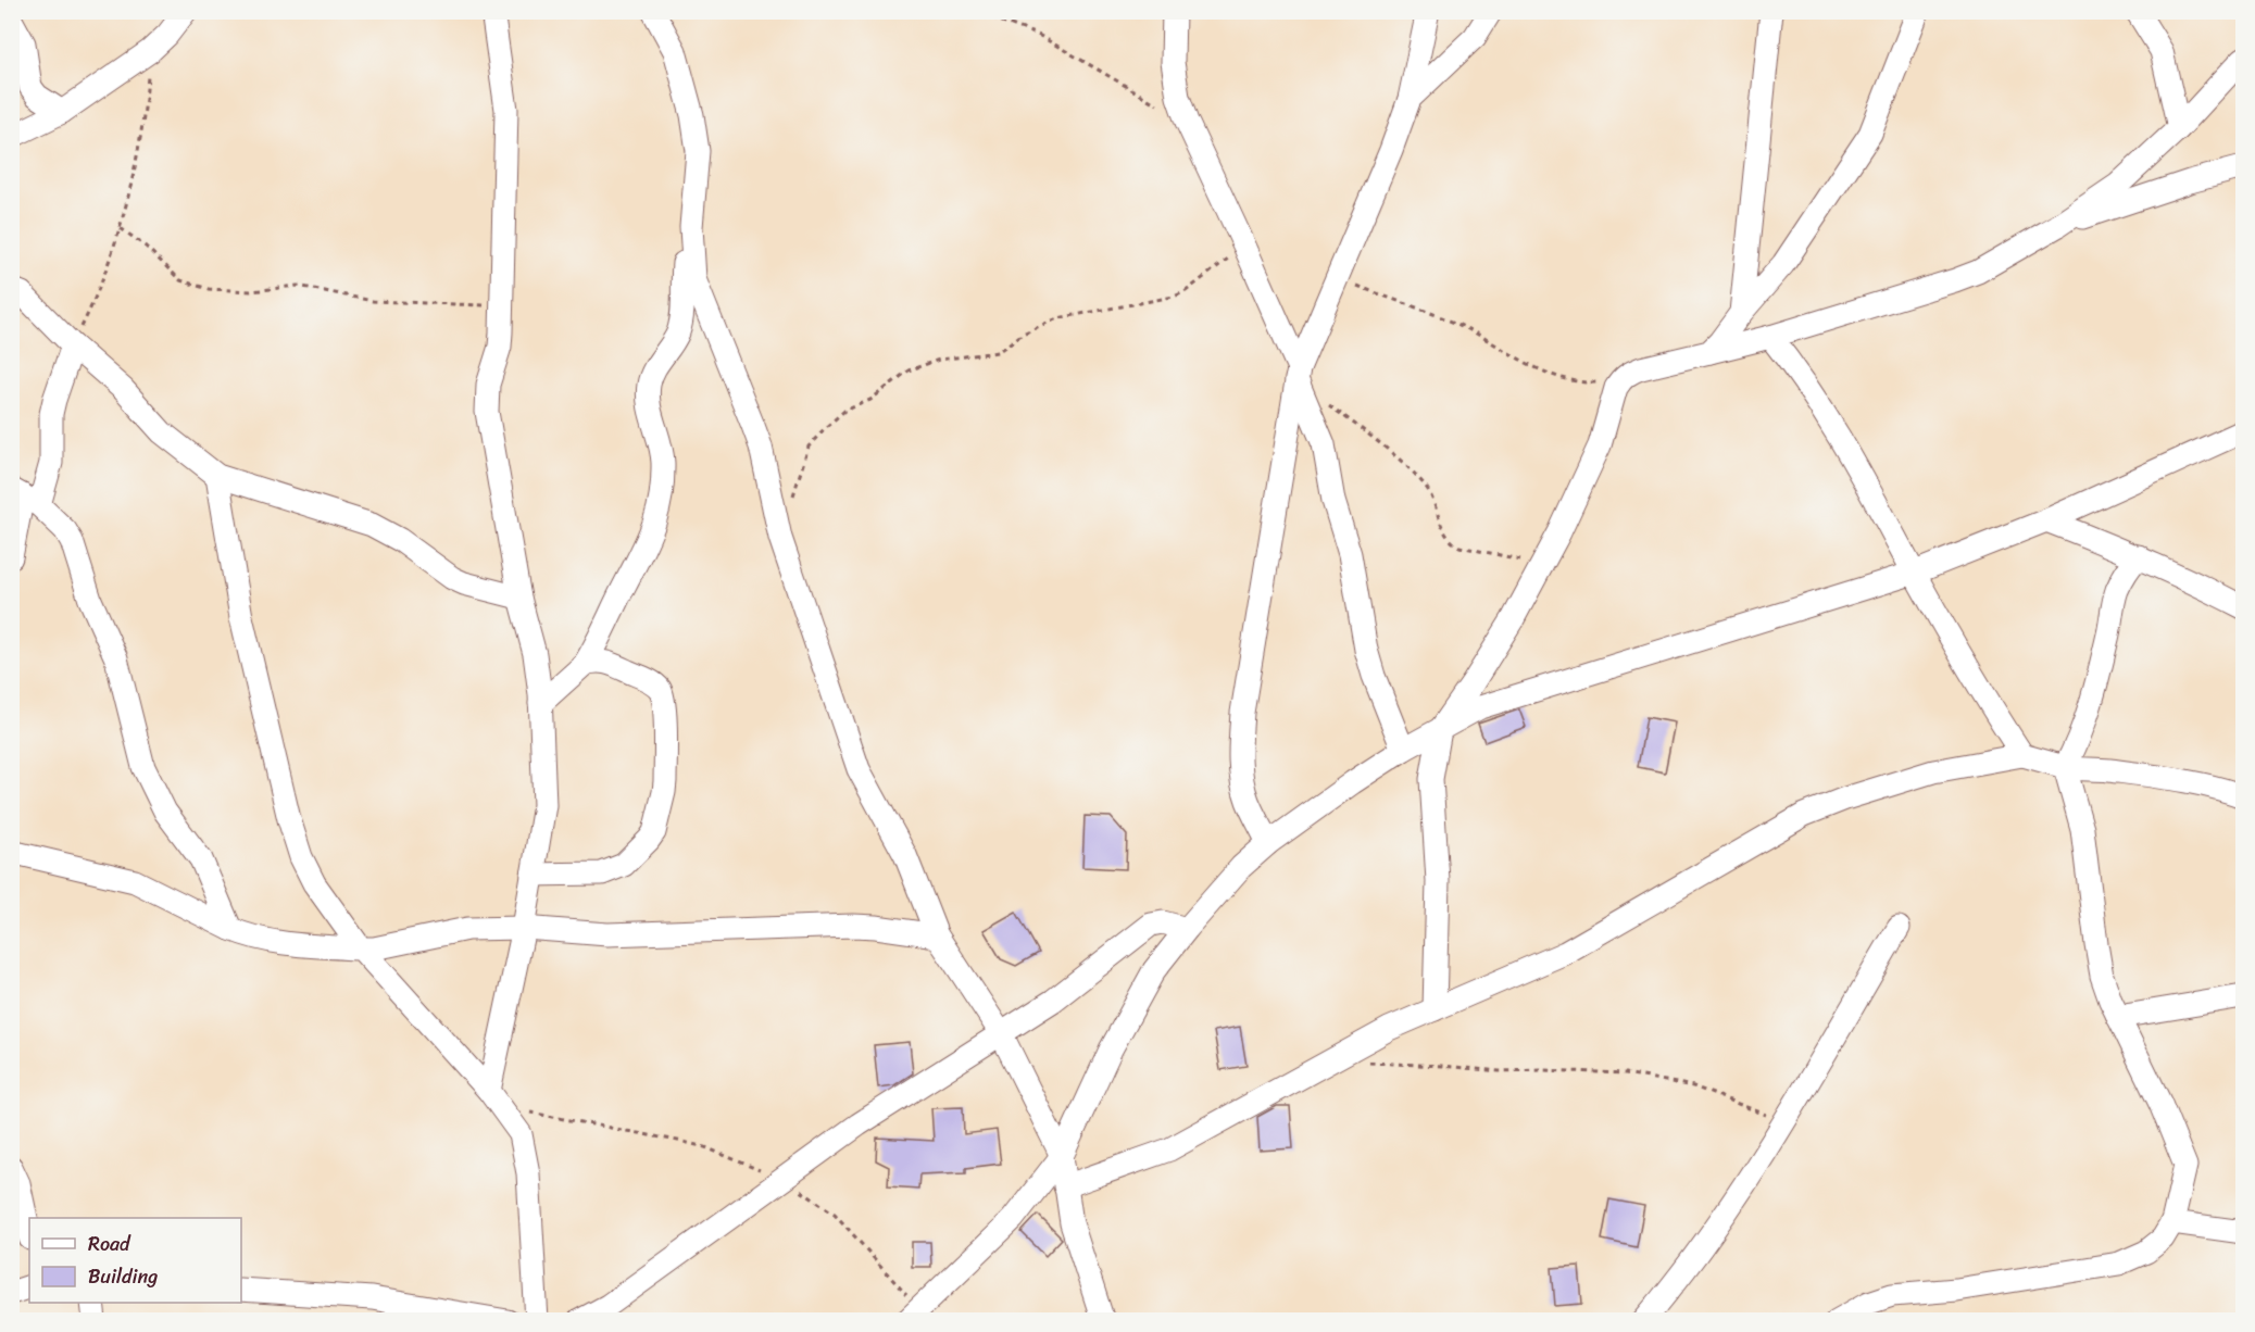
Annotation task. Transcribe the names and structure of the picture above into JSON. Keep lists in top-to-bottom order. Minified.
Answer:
{"legend":["Road","Building"]}
